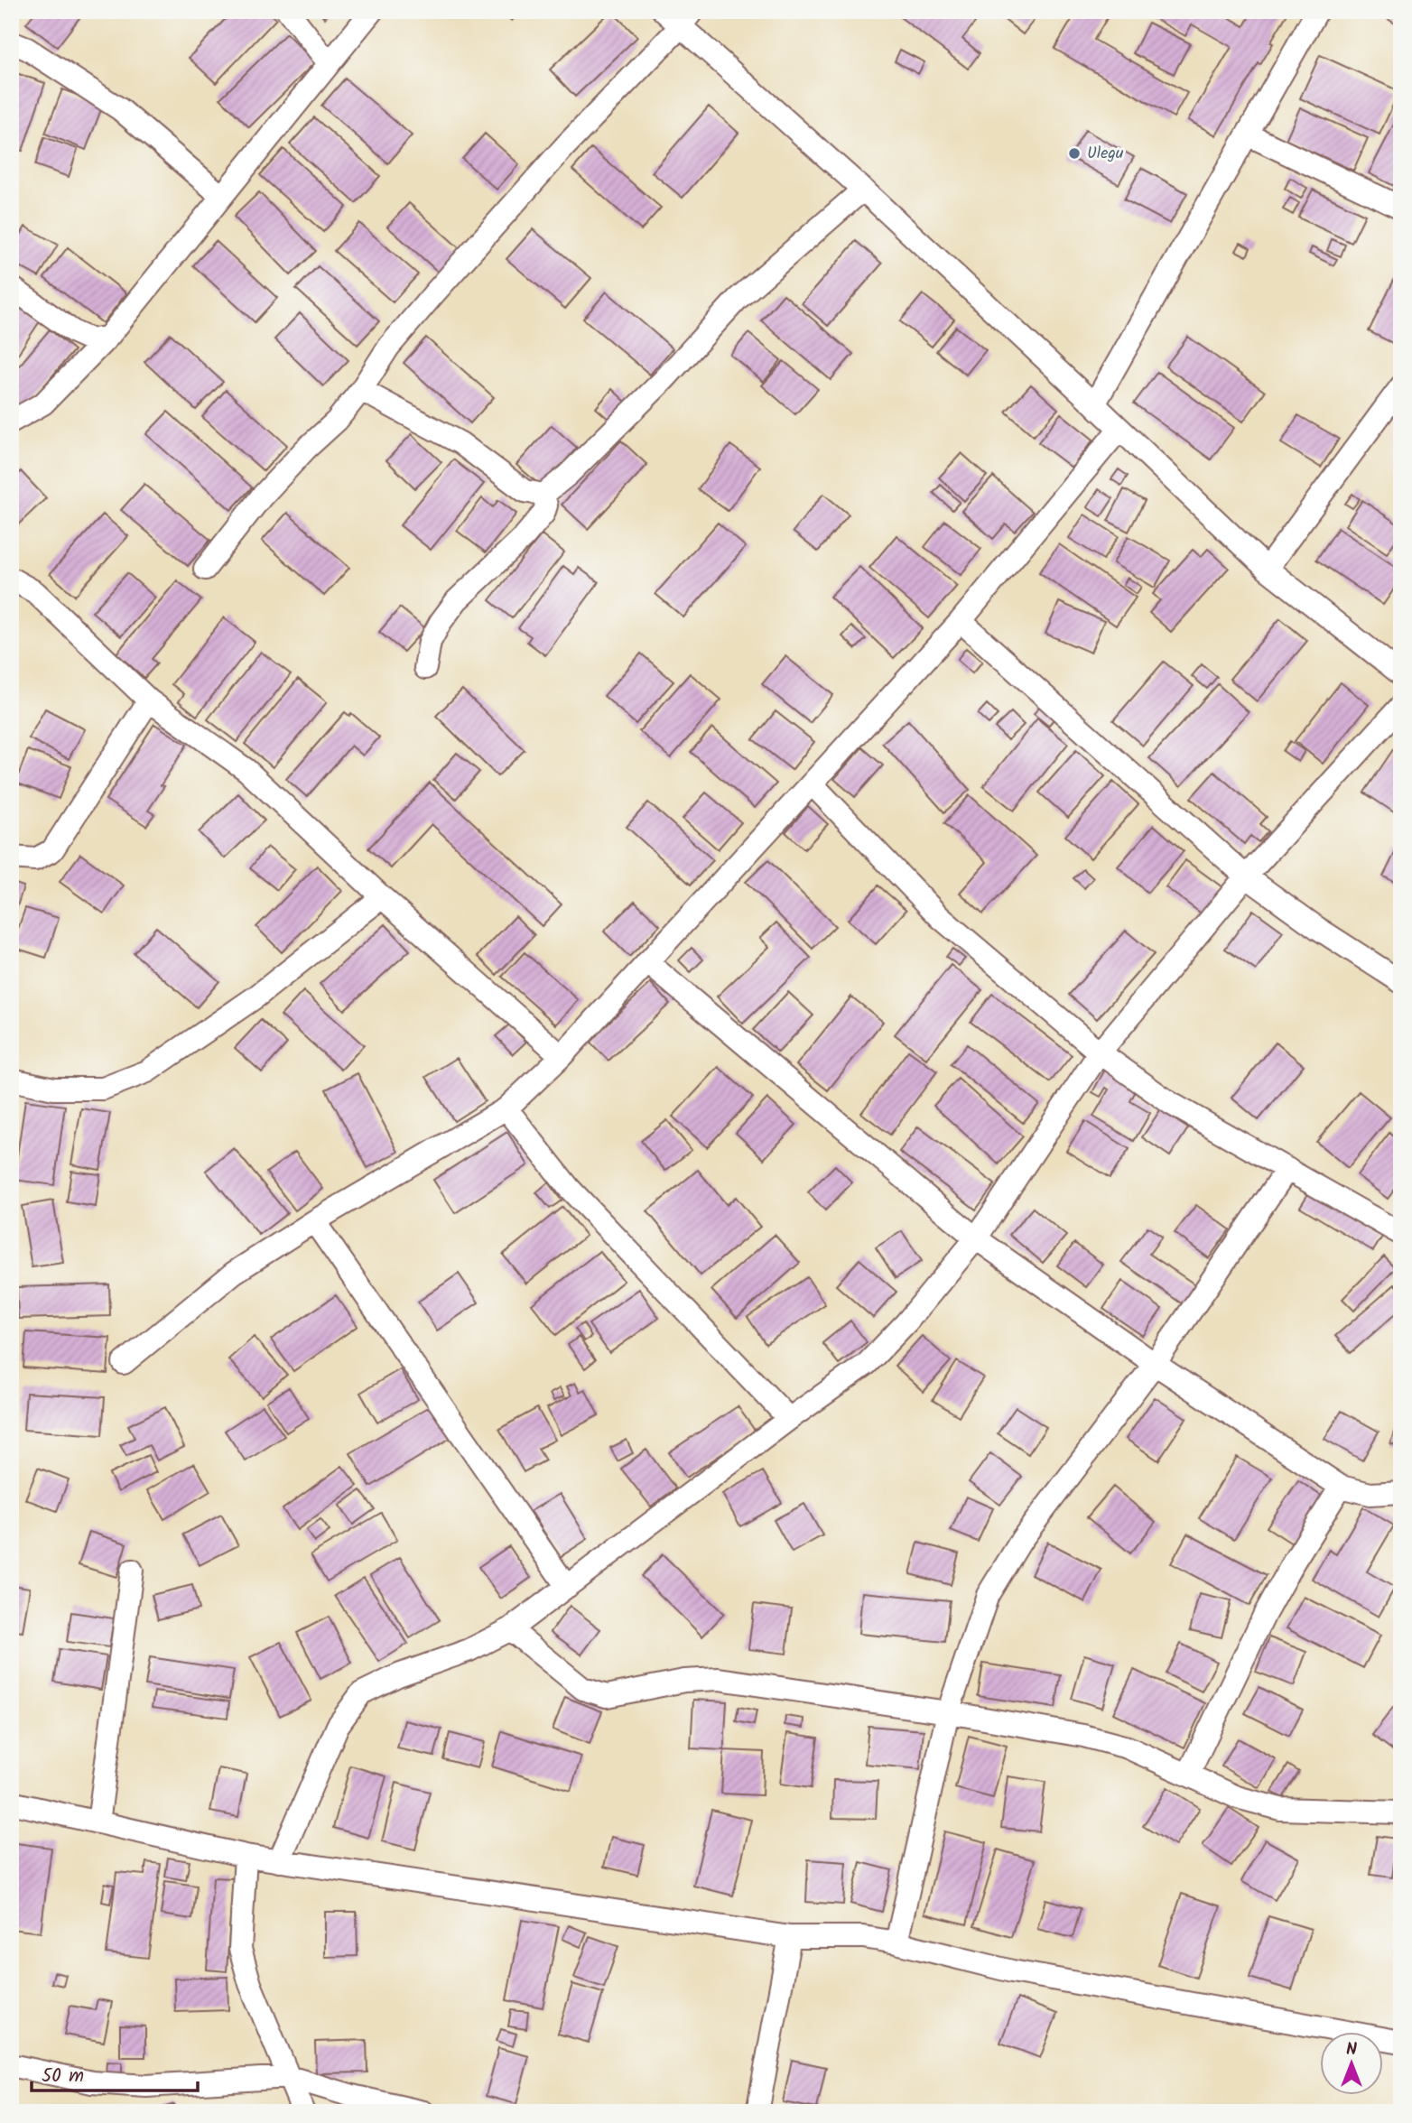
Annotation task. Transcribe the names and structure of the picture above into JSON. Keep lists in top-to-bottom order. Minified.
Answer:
{"places":["Ulegu"],"scale_bar":"50 m","north":"top"}
